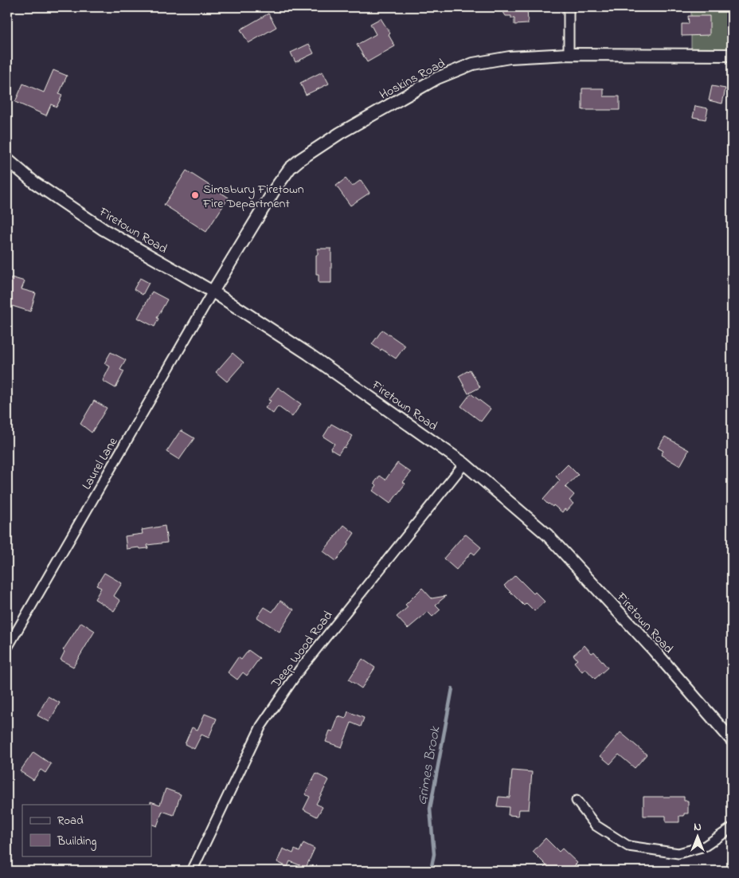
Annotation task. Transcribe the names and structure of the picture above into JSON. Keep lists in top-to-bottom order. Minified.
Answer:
{"streets":{"street":["Hoskins Road","Firetown Road","Laurel Lane","Deep Wood Road"]},"crossings":[["Hoskins Road","Firetown Road"],["Hoskins Road","Laurel Lane"],["Firetown Road","Laurel Lane"],["Firetown Road","Deep Wood Road"]],"water":["Grimes Brook"],"places":["Simsbury Firetown Fire Department"],"legend":["Road","Building"],"north":"top"}
